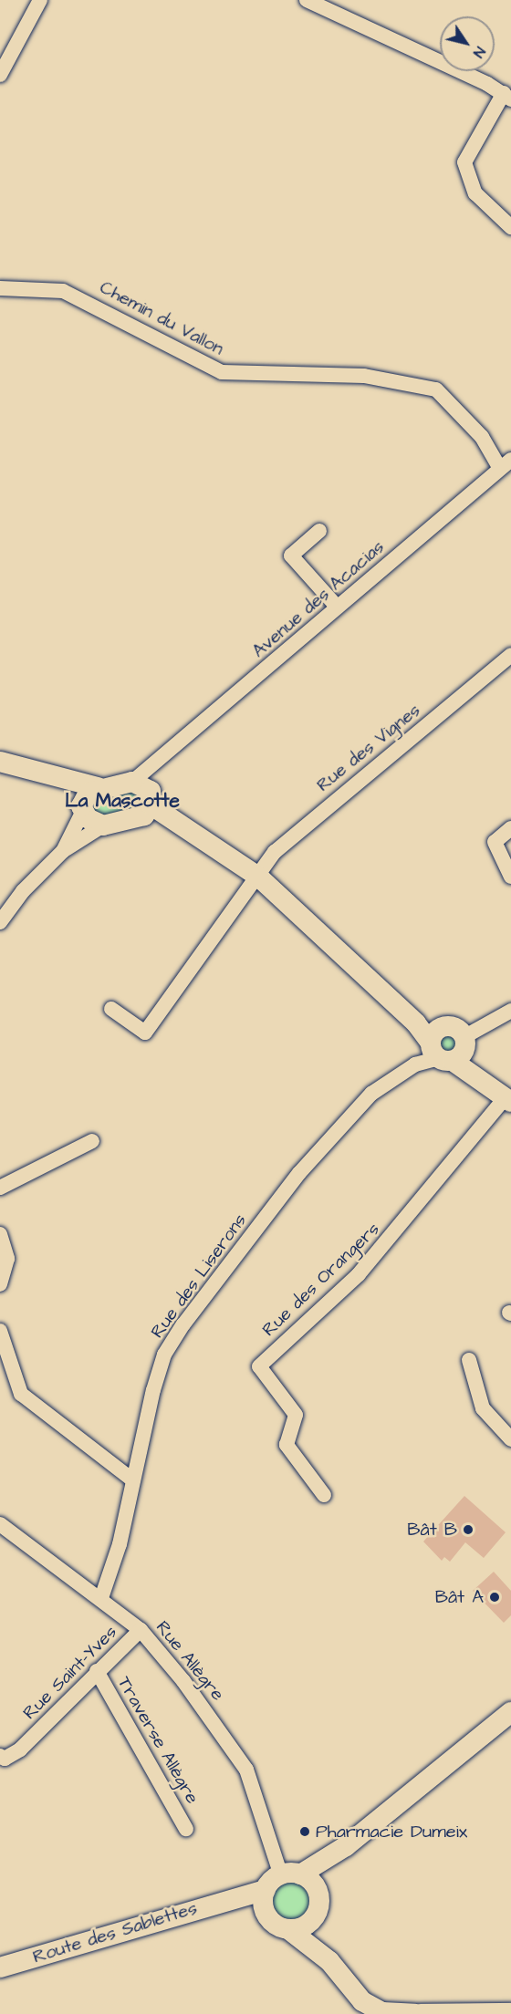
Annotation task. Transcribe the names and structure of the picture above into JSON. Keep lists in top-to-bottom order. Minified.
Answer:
{"streets":{"street":["Chemin du Vallon","Avenue des Acacias","Rue des Vignes","Rue des Liserons","Rue des Orangers","Rue Allègre","Rue Saint-Yves","Traverse Allègre","Route des Sablettes"]},"crossings":[["Chemin du Vallon","Avenue des Acacias"],["Rue des Liserons","Rue Allègre"],["Rue Allègre","Rue Saint-Yves"],["Rue Allègre","Route des Sablettes"],["Rue Saint-Yves","Traverse Allègre"]],"districts":["La Mascotte"],"places":["Bât B","Bât A","Pharmacie Dumeix"],"north":"bottom right"}
